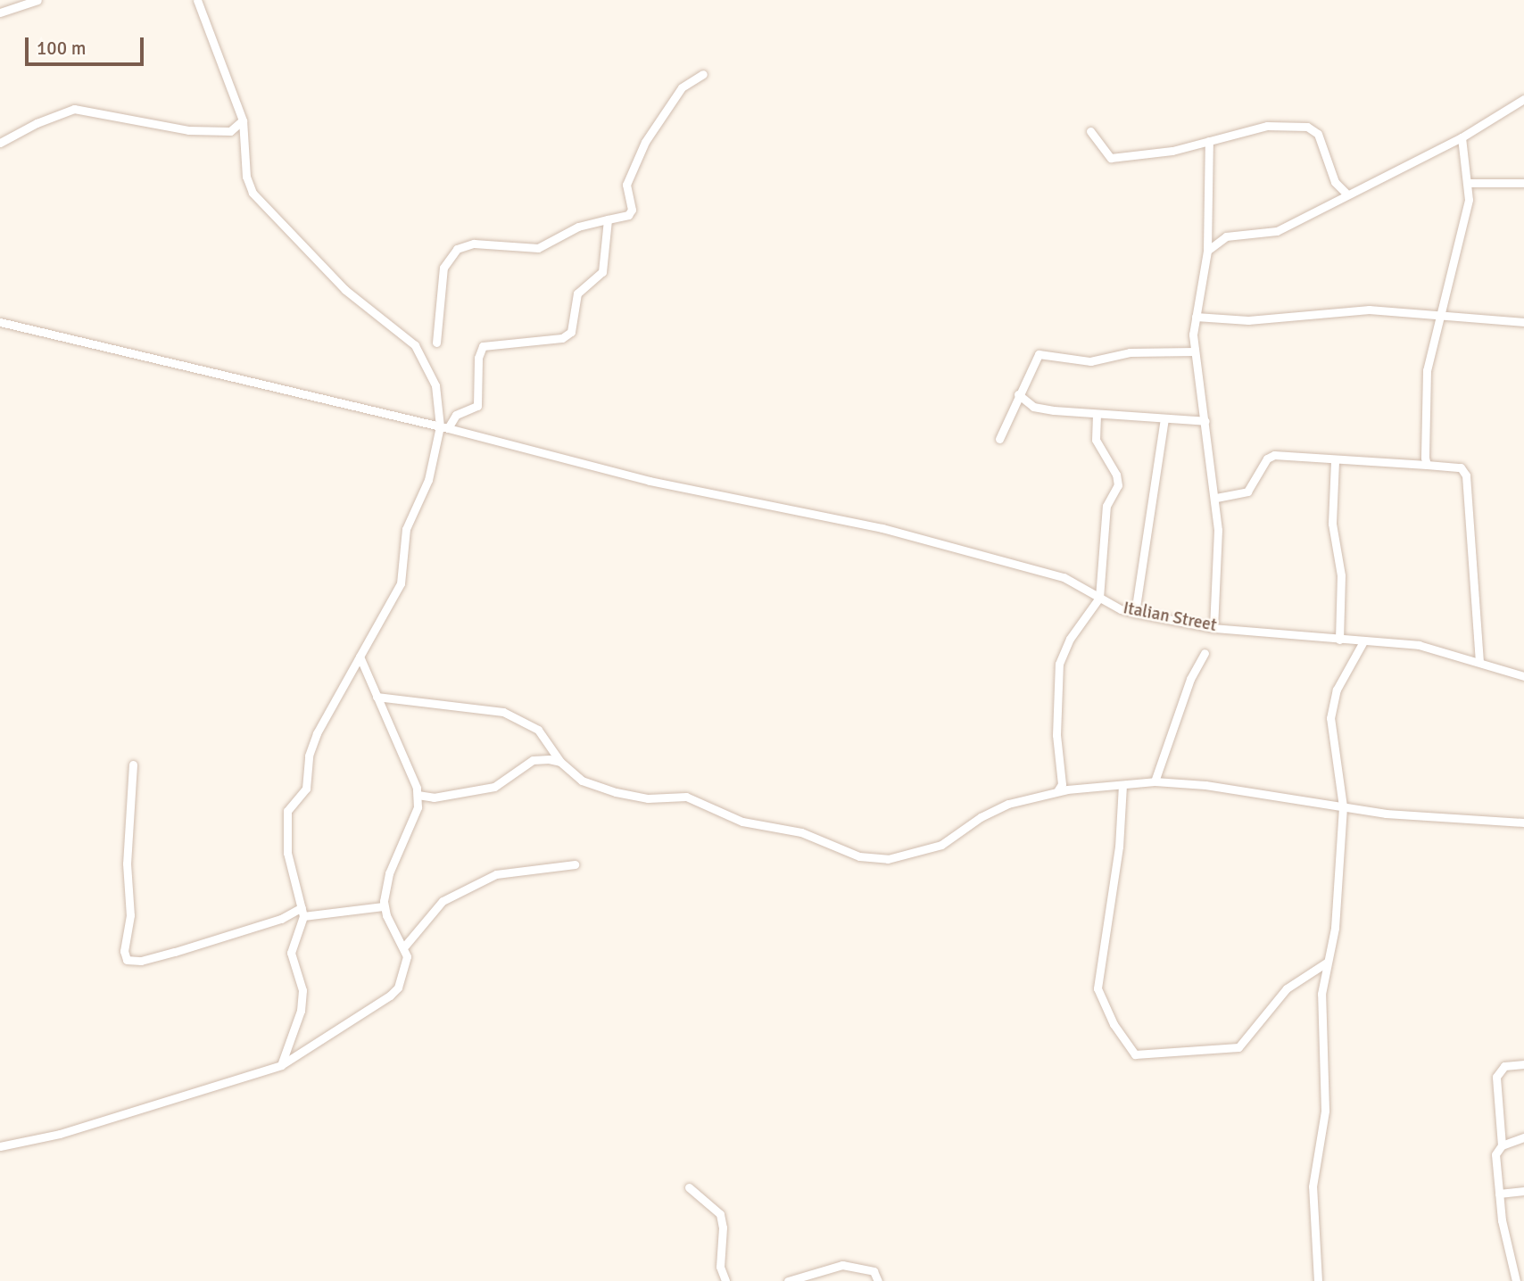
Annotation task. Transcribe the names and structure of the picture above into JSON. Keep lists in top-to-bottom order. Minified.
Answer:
{"streets":{"street":["Italian Street"]},"scale_bar":"100 m"}
